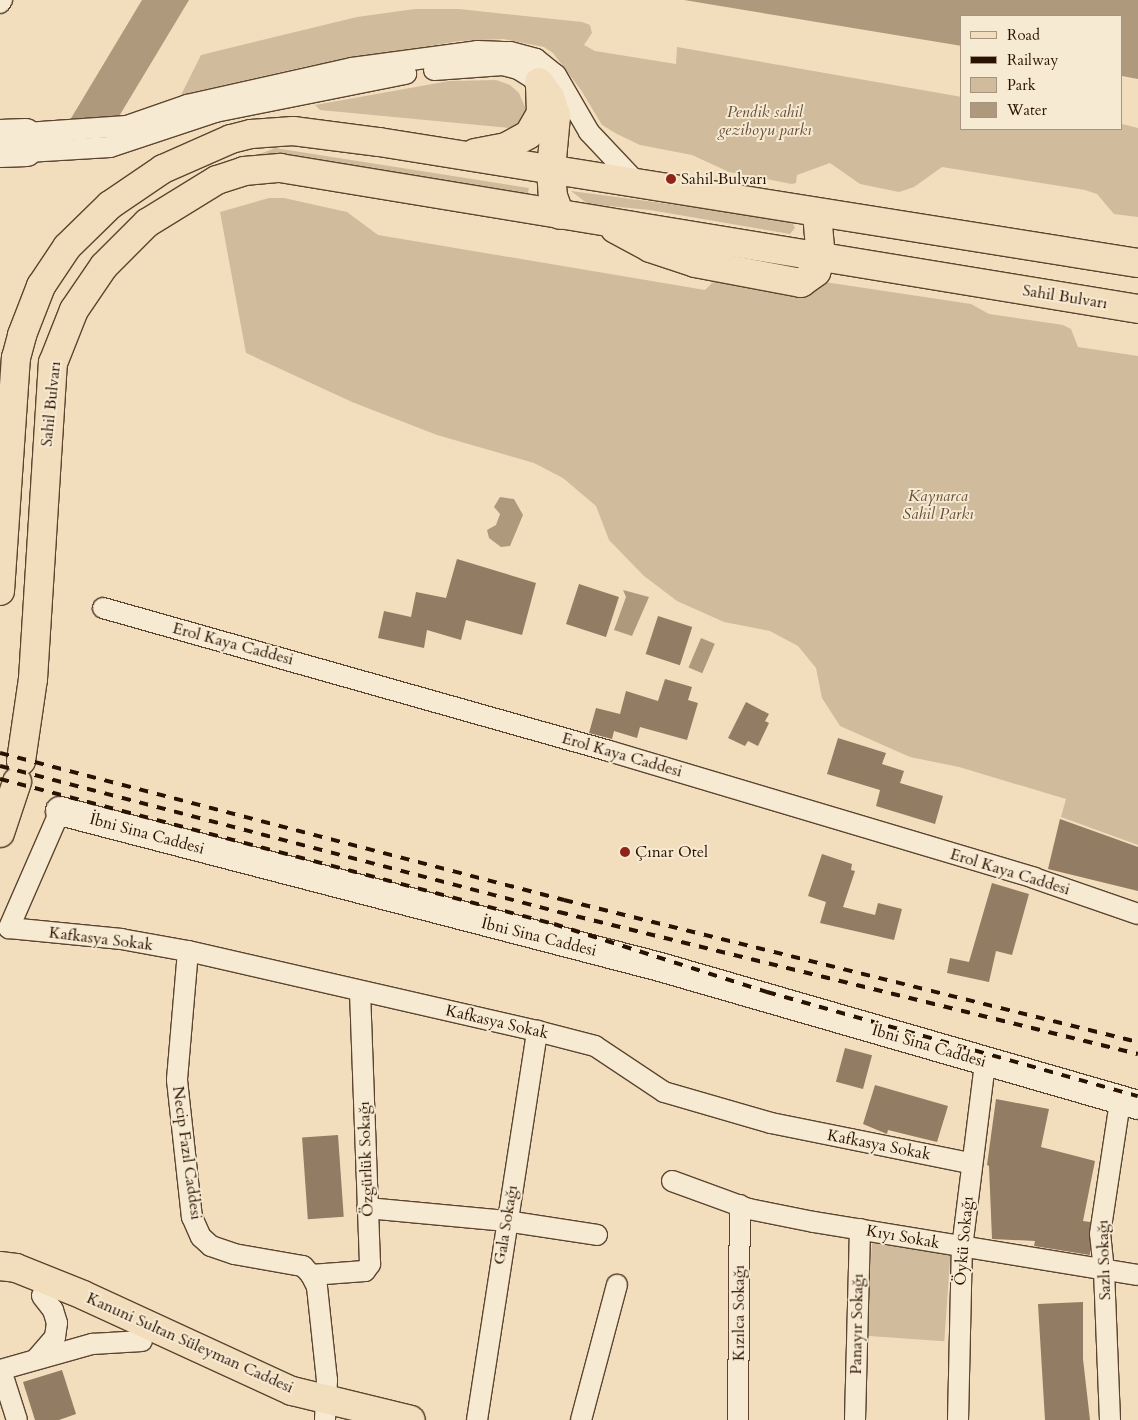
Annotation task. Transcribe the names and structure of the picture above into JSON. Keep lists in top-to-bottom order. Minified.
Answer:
{"streets":{"main road":["Sahil Bulvarı","Kanuni Sultan Süleyman Caddesi"],"street":["Erol Kaya Caddesi","İbni Sina Caddesi","Kafkasya Sokak","Necip Fazıl Caddesi","Özgürlük Sokağı","Gala Sokağı","Kıyı Sokak","Öykü Sokağı","Sazlı Sokağı","Kızılca Sokağı","Panayır Sokağı"]},"crossings":[["İbni Sina Caddesi","Kafkasya Sokak"],["İbni Sina Caddesi","Öykü Sokağı"],["İbni Sina Caddesi","Sazlı Sokağı"],["Kafkasya Sokak","Necip Fazıl Caddesi"],["Kafkasya Sokak","Özgürlük Sokağı"],["Kafkasya Sokak","Gala Sokağı"],["Kafkasya Sokak","Öykü Sokağı"],["Necip Fazıl Caddesi","Özgürlük Sokağı"],["Kıyı Sokak","Öykü Sokağı"],["Kıyı Sokak","Sazlı Sokağı"],["Kıyı Sokak","Kızılca Sokağı"],["Kıyı Sokak","Panayır Sokağı"]],"parks":["Pendik sahil geziboyu parkı","Kaynarca Sahil Parkı"],"places":["Sahil Bulvarı","Çınar Otel"],"legend":["Road","Railway","Park","Water"]}
